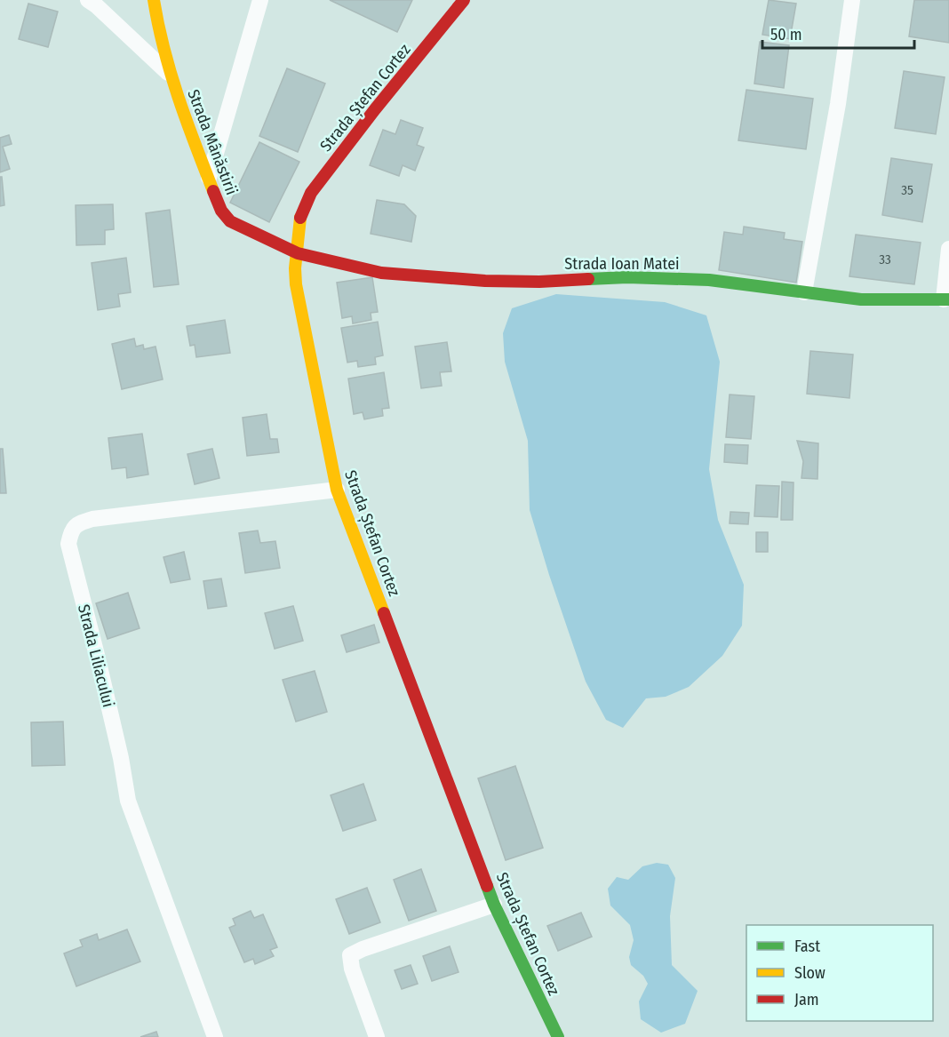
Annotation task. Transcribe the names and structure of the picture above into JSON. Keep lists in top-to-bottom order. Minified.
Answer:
{"streets":{"street":["Strada Ștefan Cortez","Strada Mânăstirii","Strada Ioan Matei","Strada Liliacului"]},"crossings":[["Strada Ștefan Cortez","Strada Mânăstirii"],["Strada Ștefan Cortez","Strada Ioan Matei"],["Strada Ștefan Cortez","Strada Liliacului"],["Strada Mânăstirii","Strada Ioan Matei"]],"house_numbers":["35","33"],"legend":["Fast","Slow","Jam"],"scale_bar":"50 m"}
